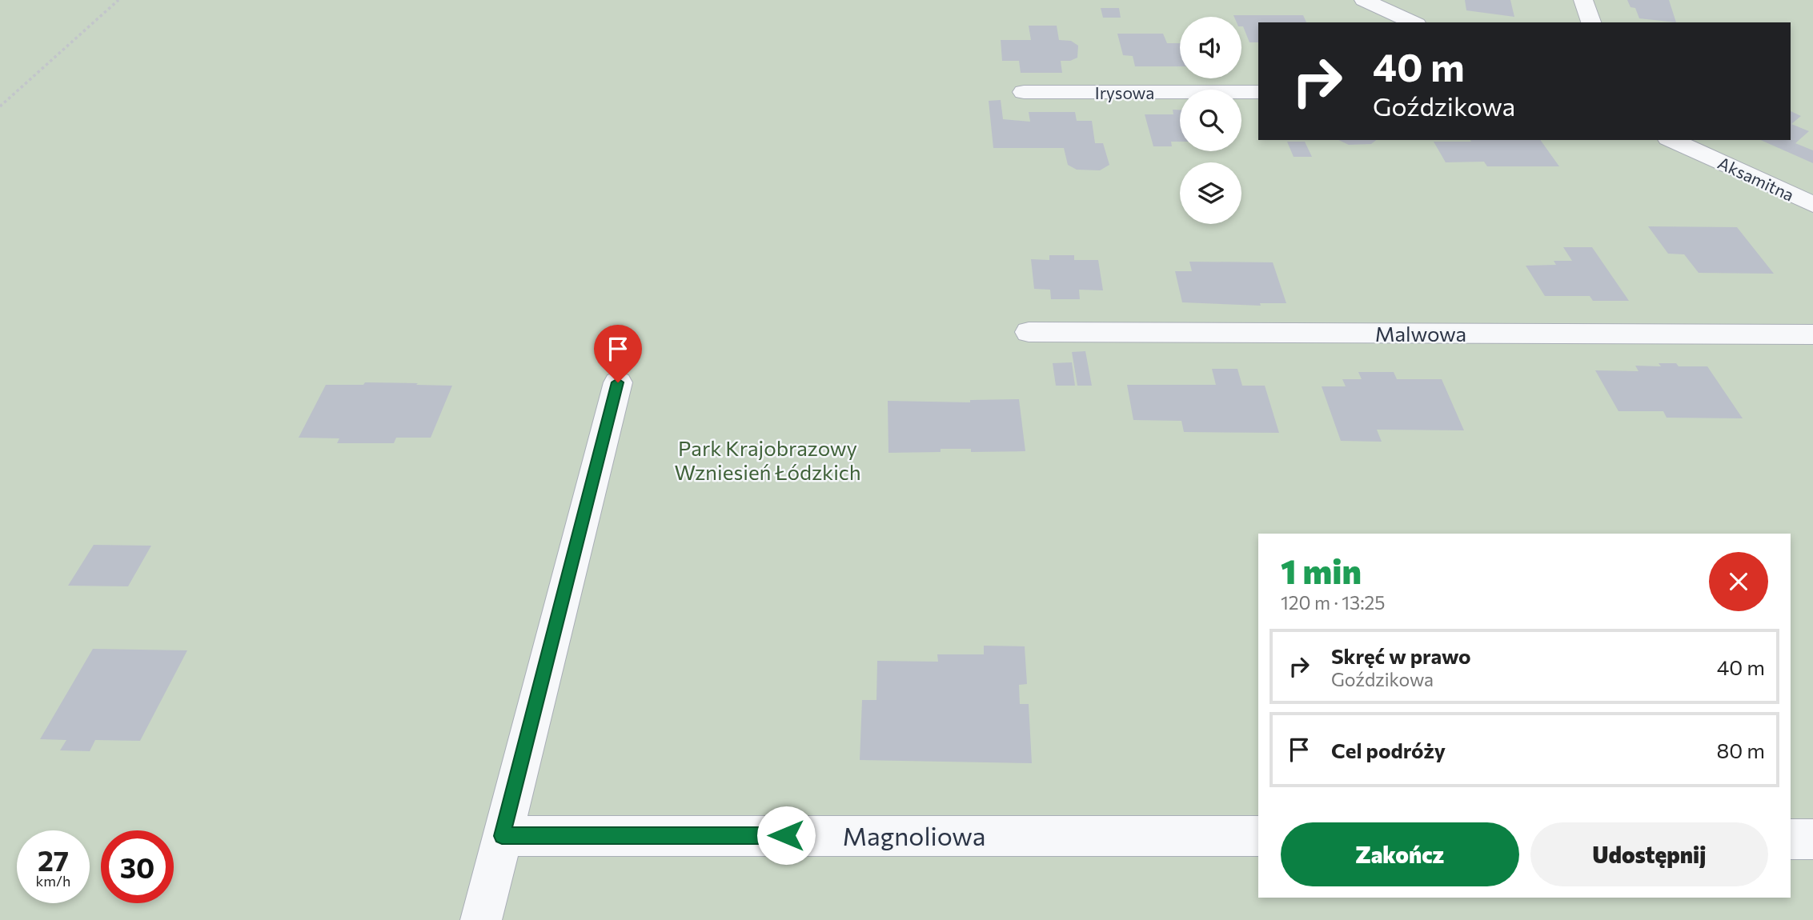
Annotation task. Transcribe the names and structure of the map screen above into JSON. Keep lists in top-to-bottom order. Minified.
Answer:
{"streets":{"street":["Irysowa","Aksamitna","Malwowa","Magnoliowa"]},"parks":["Park Krajobrazowy Wzniesień Łódzkich"],"page":{"turn":["40 m","Goździkowa"],"heading":["1 min","120 m · 13:25"],"list":[{"name":"Skręć w prawo","note":"Goździkowa","value":"40 m"},{"name":"Cel podróży","value":"80 m"}],"buttons":["Zakończ","Udostępnij"],"speed":"27 km/h","limit":"30"}}
